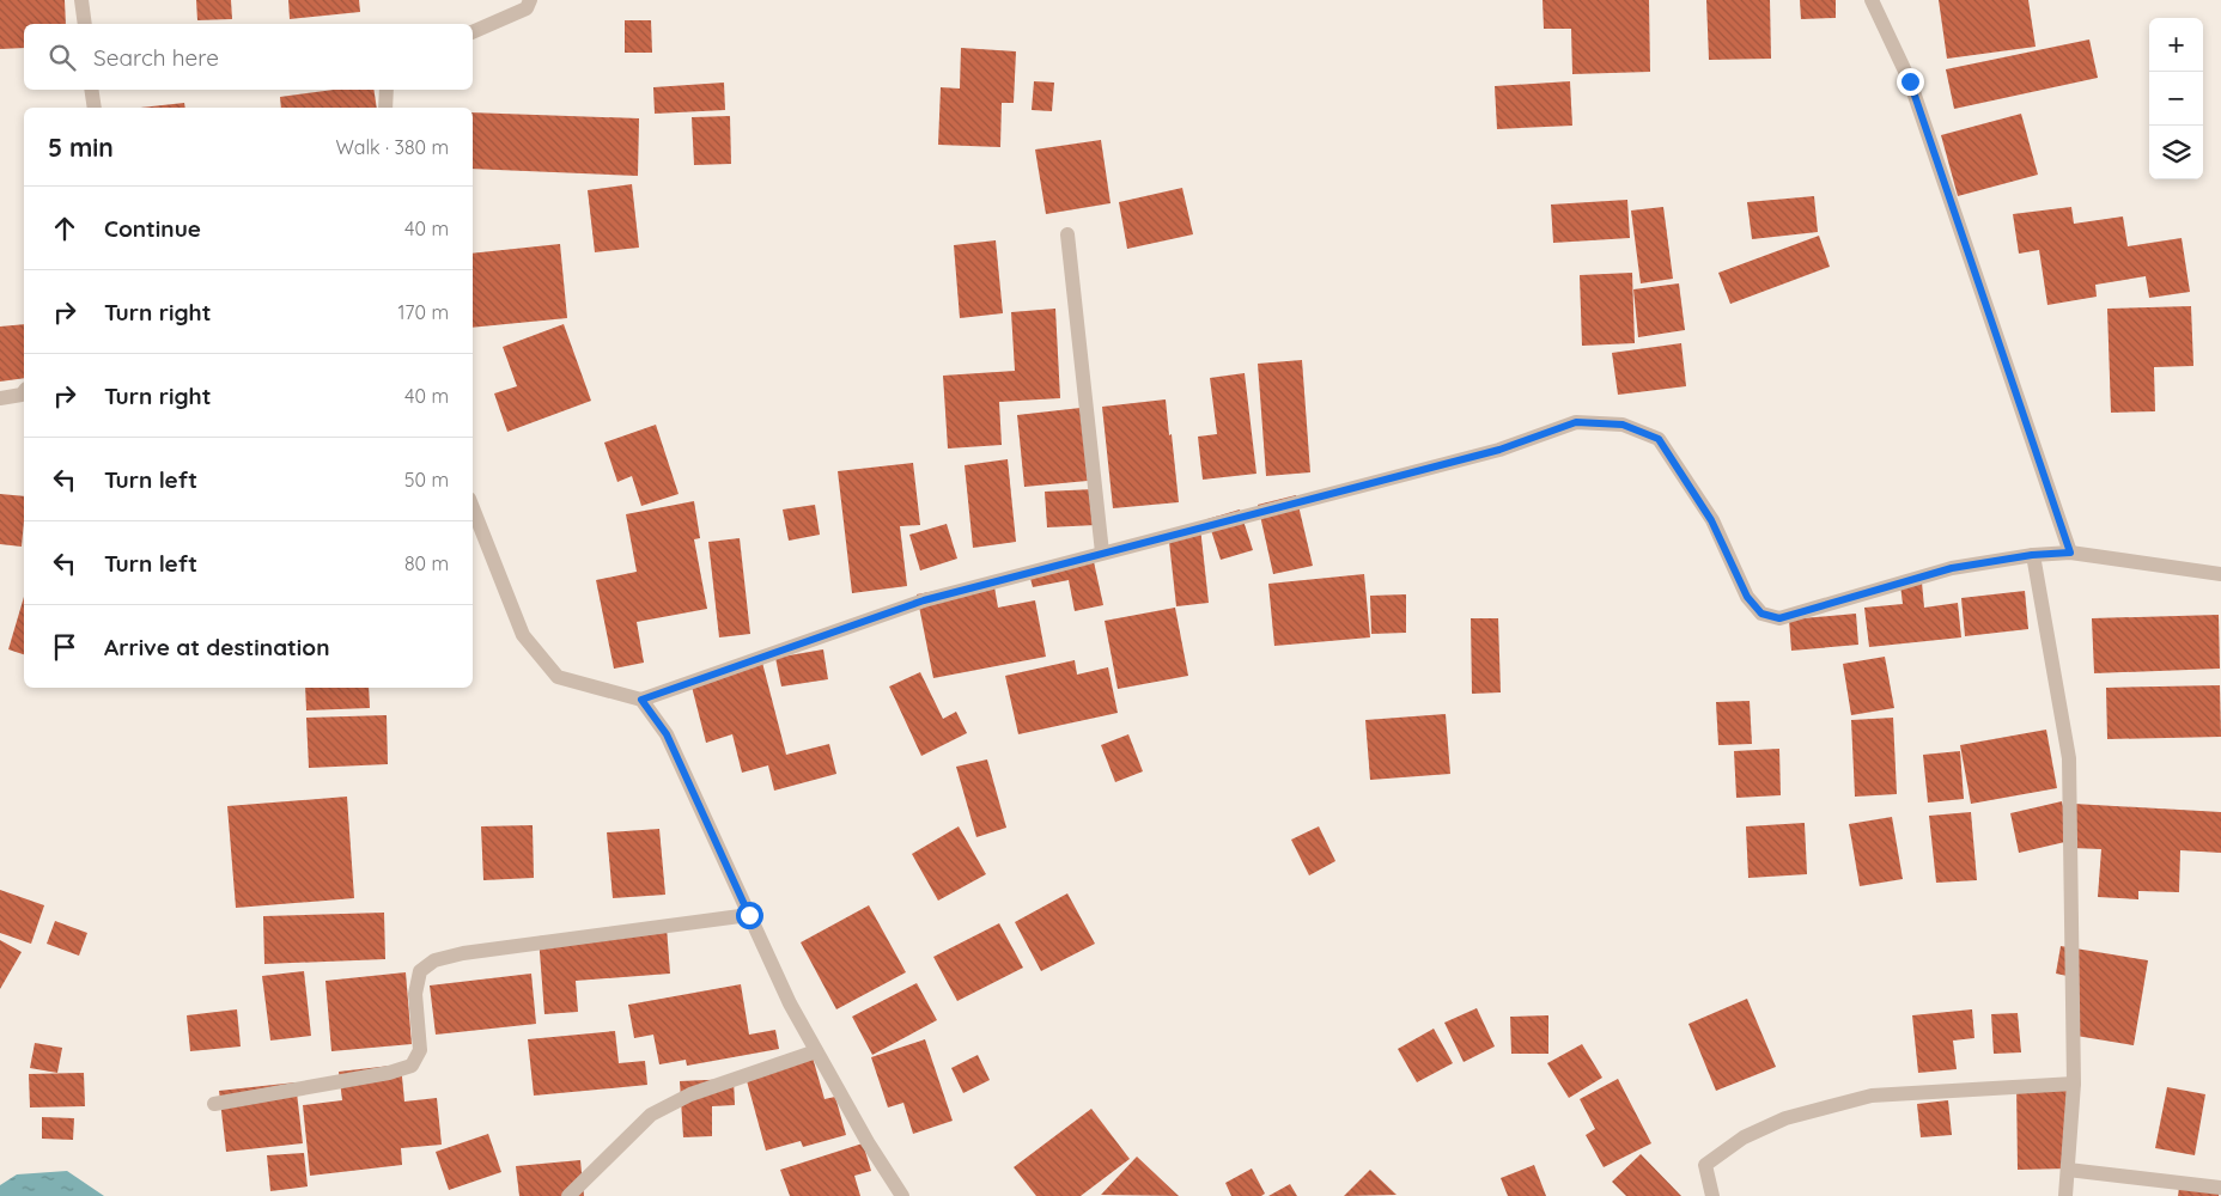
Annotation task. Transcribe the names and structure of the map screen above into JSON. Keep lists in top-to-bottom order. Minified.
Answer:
{"page":{"map_buttons":["+","−"],"search":"Search here","heading":["5 min","Walk · 380 m"],"list":[["Continue","40 m"],["Turn right","170 m"],["Turn right","40 m"],["Turn left","50 m"],["Turn left","80 m"],"Arrive at destination"]}}
